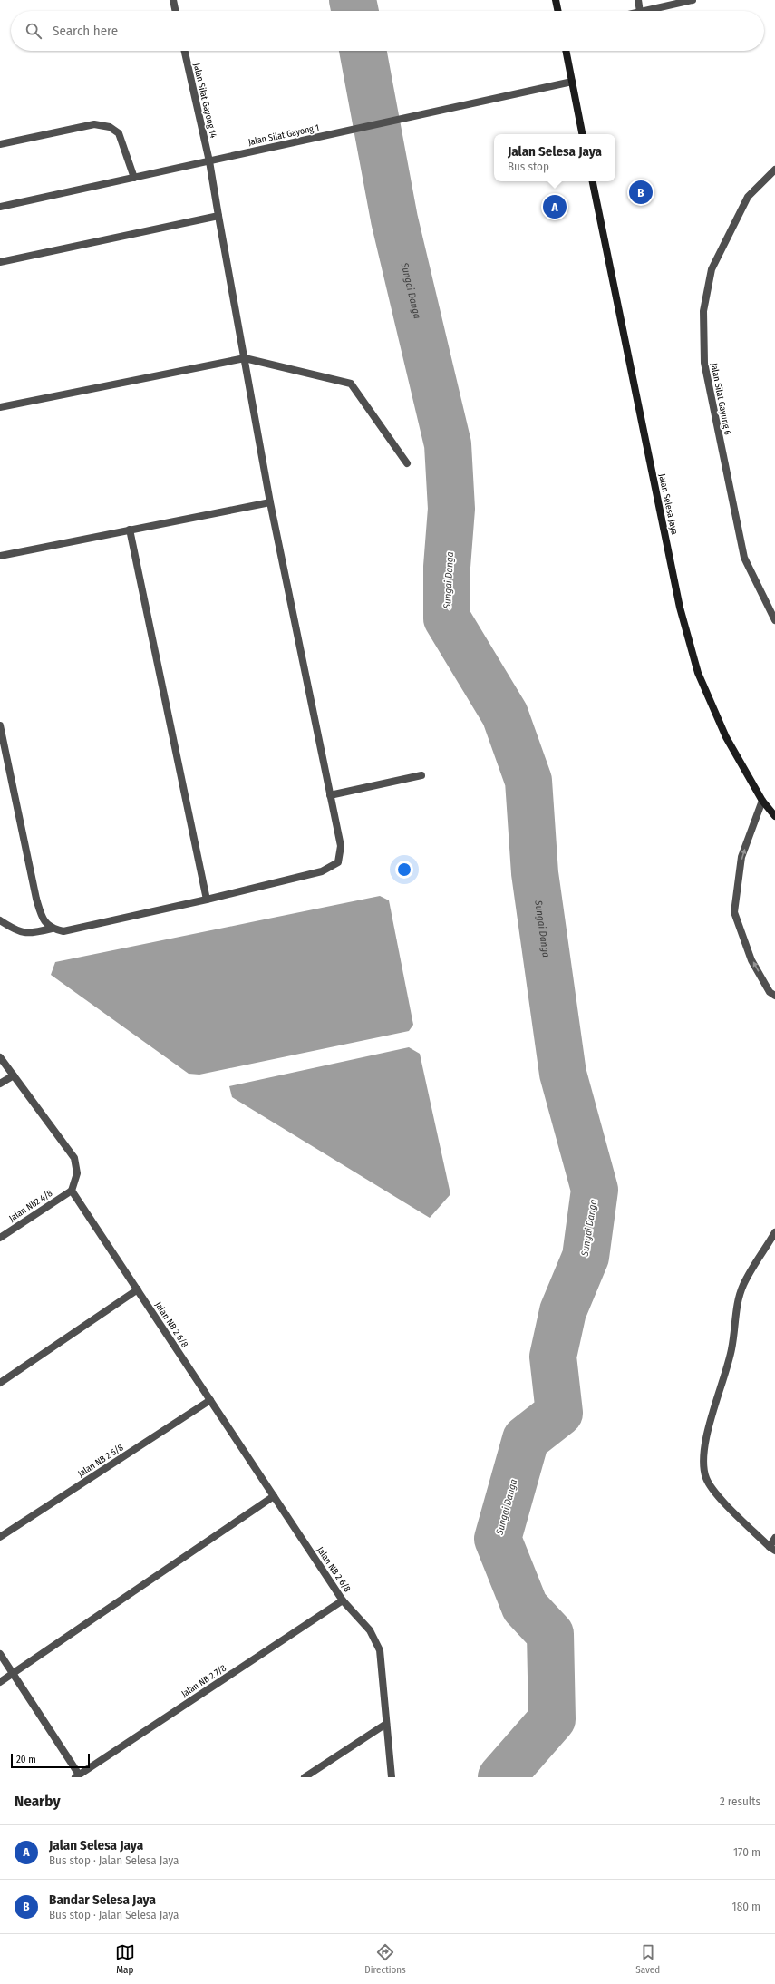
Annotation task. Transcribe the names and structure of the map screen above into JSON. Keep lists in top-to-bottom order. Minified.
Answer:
{"streets":{"street":["Jalan Silat Gayong 14","Jalan Silat Gayong 1","Jalan Silat Gayung 6","Jalan Selesa Jaya","Jalan Nb2 4/8","Jalan NB 2 6/8","Jalan NB 2 5/8","Jalan NB 2 7/8"]},"crossings":[["Jalan Silat Gayong 14","Jalan Silat Gayong 1"],["Jalan Nb2 4/8","Jalan NB 2 6/8"],["Jalan NB 2 6/8","Jalan NB 2 5/8"],["Jalan NB 2 6/8","Jalan NB 2 7/8"]],"water":["Sungai Danga"],"scale_bar":"20 m","page":{"search":"Search here","popup":["Jalan Selesa Jaya","Bus stop"],"pins":["B","A"],"scale":"20 m","heading":["Nearby","2 results"],"list":[{"mark":"A","name":"Jalan Selesa Jaya","note":"Bus stop · Jalan Selesa Jaya","value":"170 m"},{"mark":"B","name":"Bandar Selesa Jaya","note":"Bus stop · Jalan Selesa Jaya","value":"180 m"}],"nav":["Map","Directions","Saved"]}}
